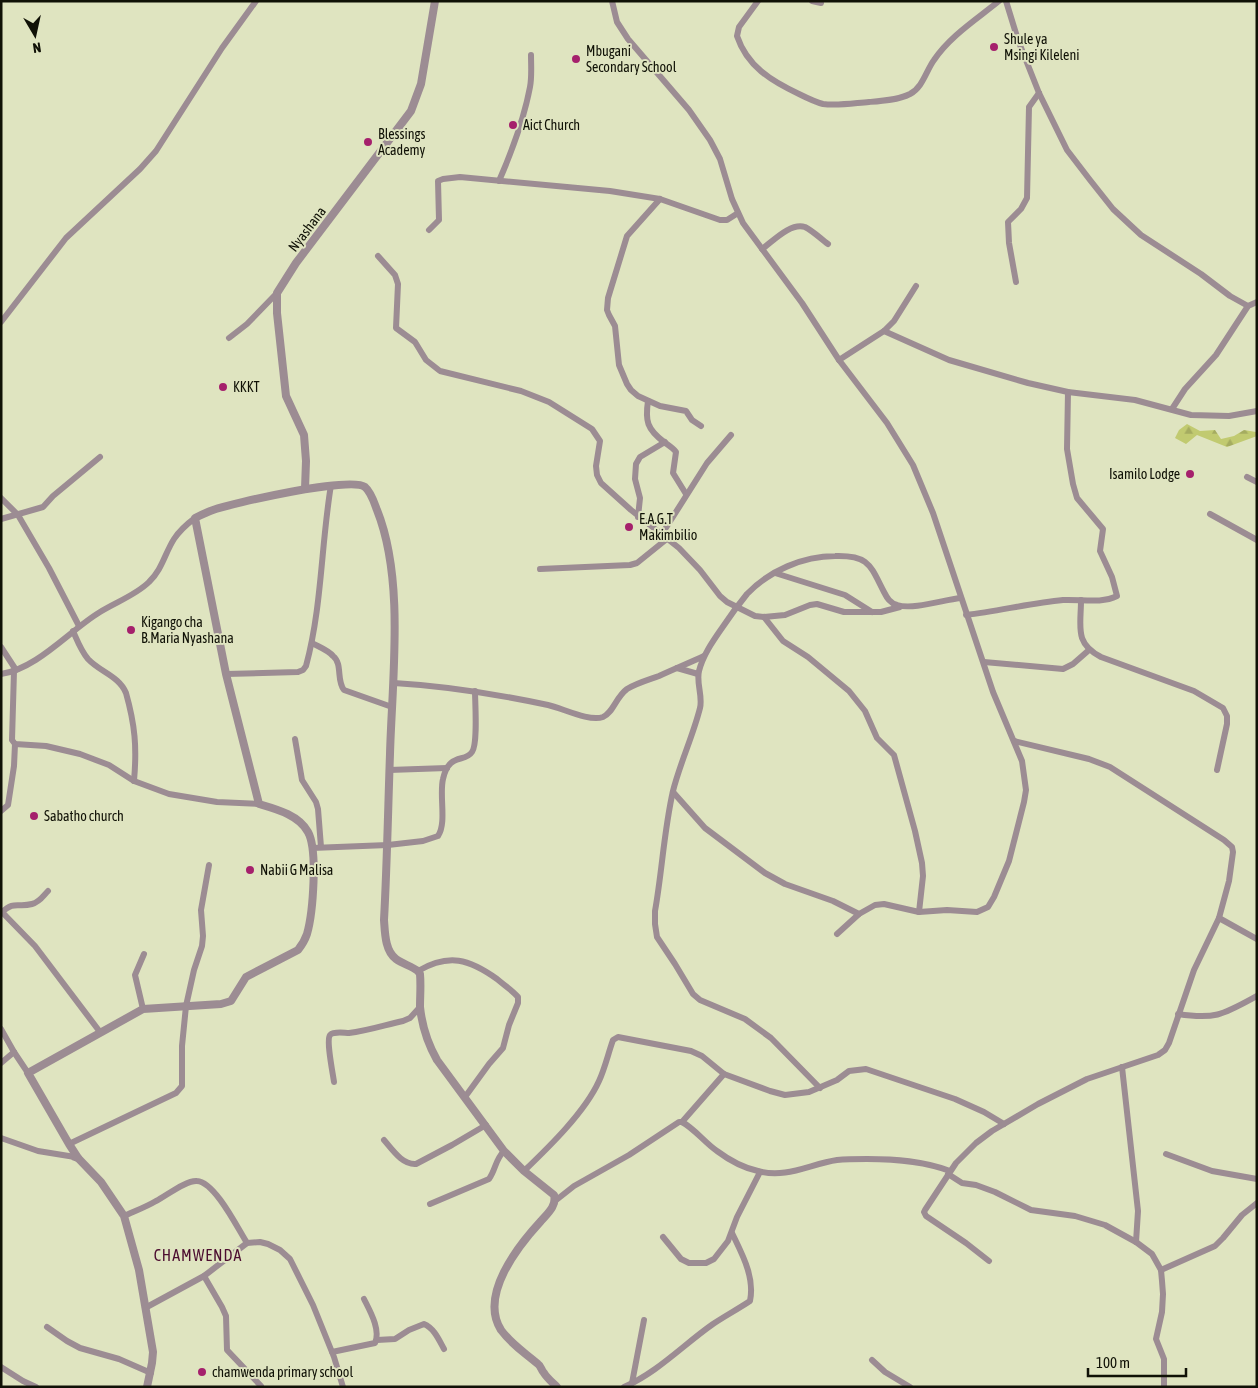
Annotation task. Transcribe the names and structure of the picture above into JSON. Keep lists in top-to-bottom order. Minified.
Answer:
{"streets":{"street":["Nyashana"]},"districts":["CHAMWENDA"],"places":["Shule ya Msingi Kileleni","Mbugani Secondary School","Aict Church","Blessings Academy","KKKT","Isamilo Lodge","E.A.G.T Makimbilio","Kigango cha B.Maria Nyashana","Sabatho church","Nabii G Malisa","chamwenda primary school"],"scale_bar":"100 m","north":"bottom"}
